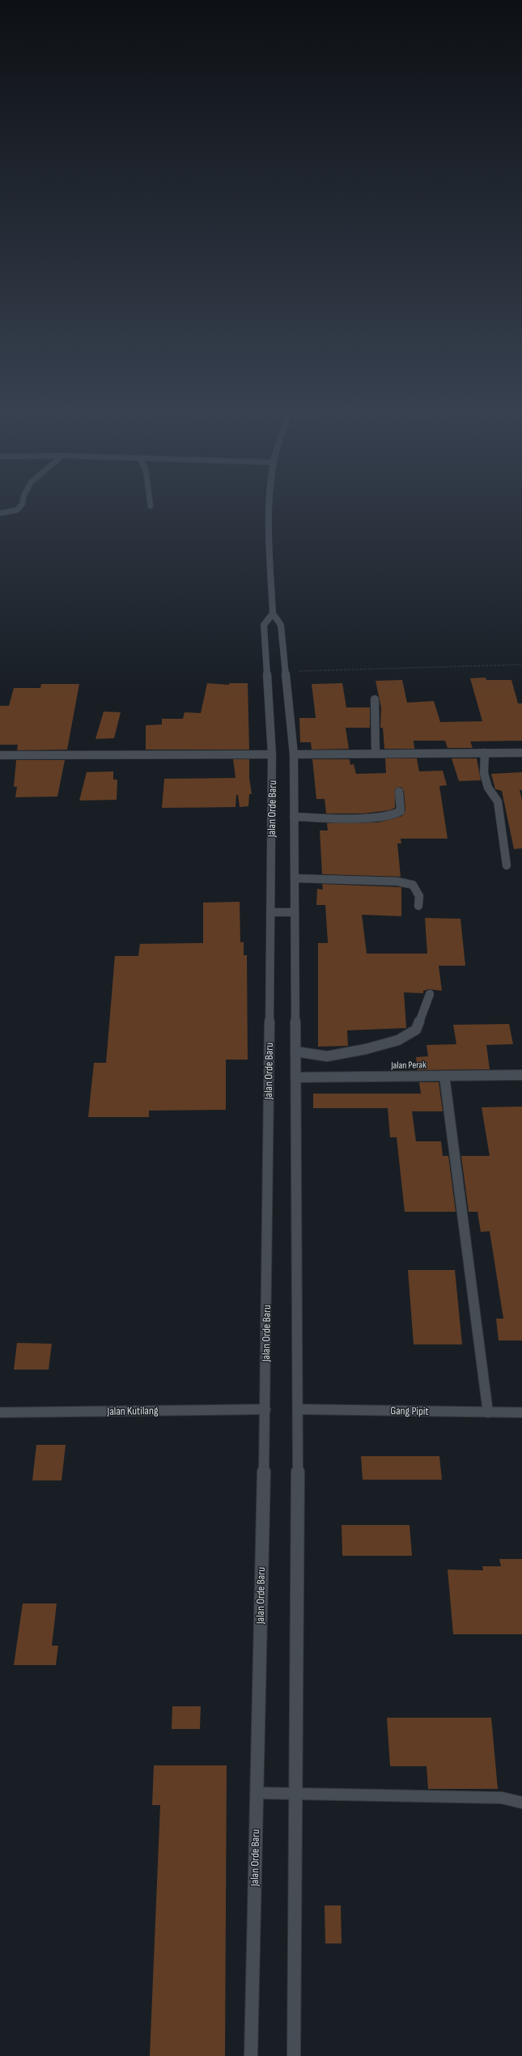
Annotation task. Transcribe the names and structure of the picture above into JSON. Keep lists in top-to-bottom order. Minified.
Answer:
{"streets":{"main road":["Jalan Orde Baru","Jalan Perak","Jalan Kutilang","Gang Pipit"]},"crossings":[["Jalan Orde Baru","Jalan Perak"],["Jalan Orde Baru","Jalan Kutilang"],["Jalan Orde Baru","Gang Pipit"]]}
